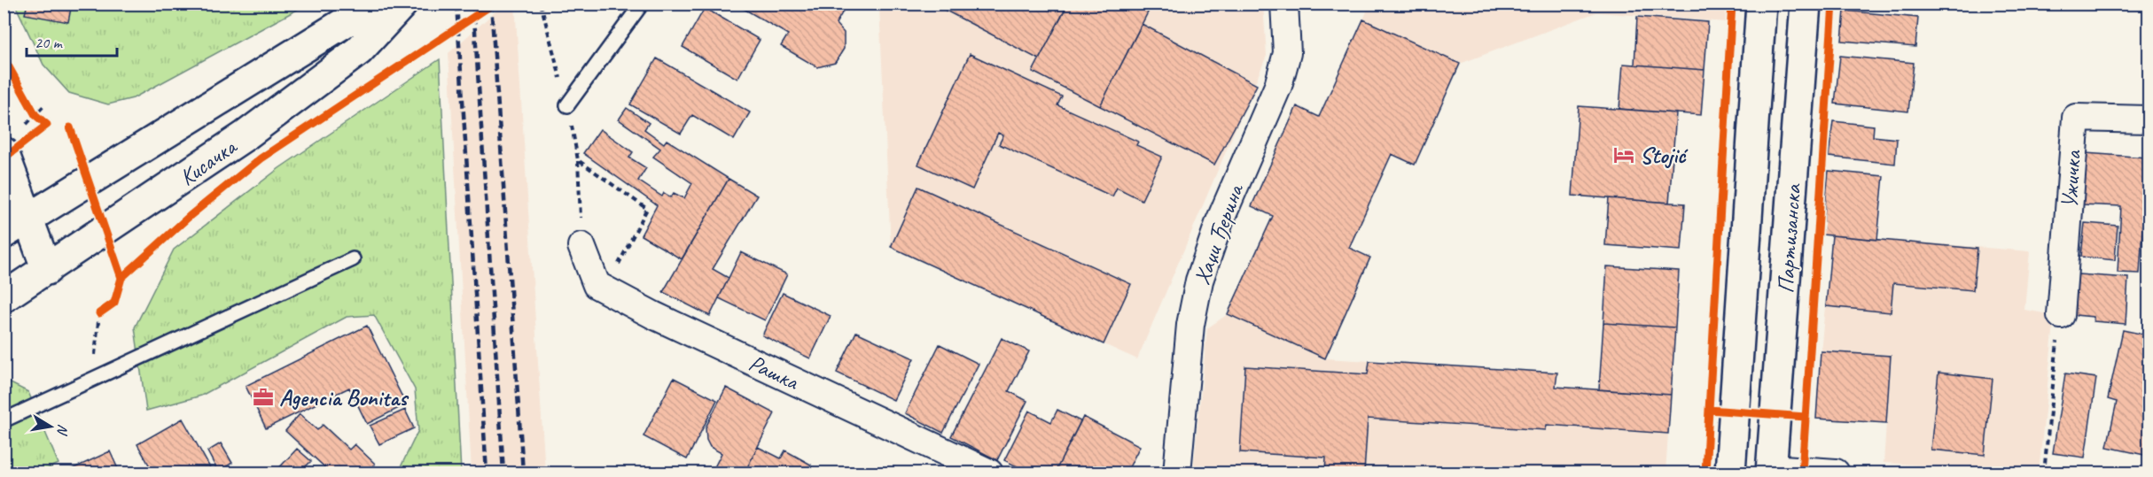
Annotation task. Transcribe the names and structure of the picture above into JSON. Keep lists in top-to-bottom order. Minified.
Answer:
{"streets":{"main road":["Кисачка","Партизанска"],"street":["Ужичка","Хаџи Ђерина","Рашка"]},"places":{"hotel":["Stojić"],"office":["Agencia Bonitas"]},"scale_bar":"20 m","north":"right"}
